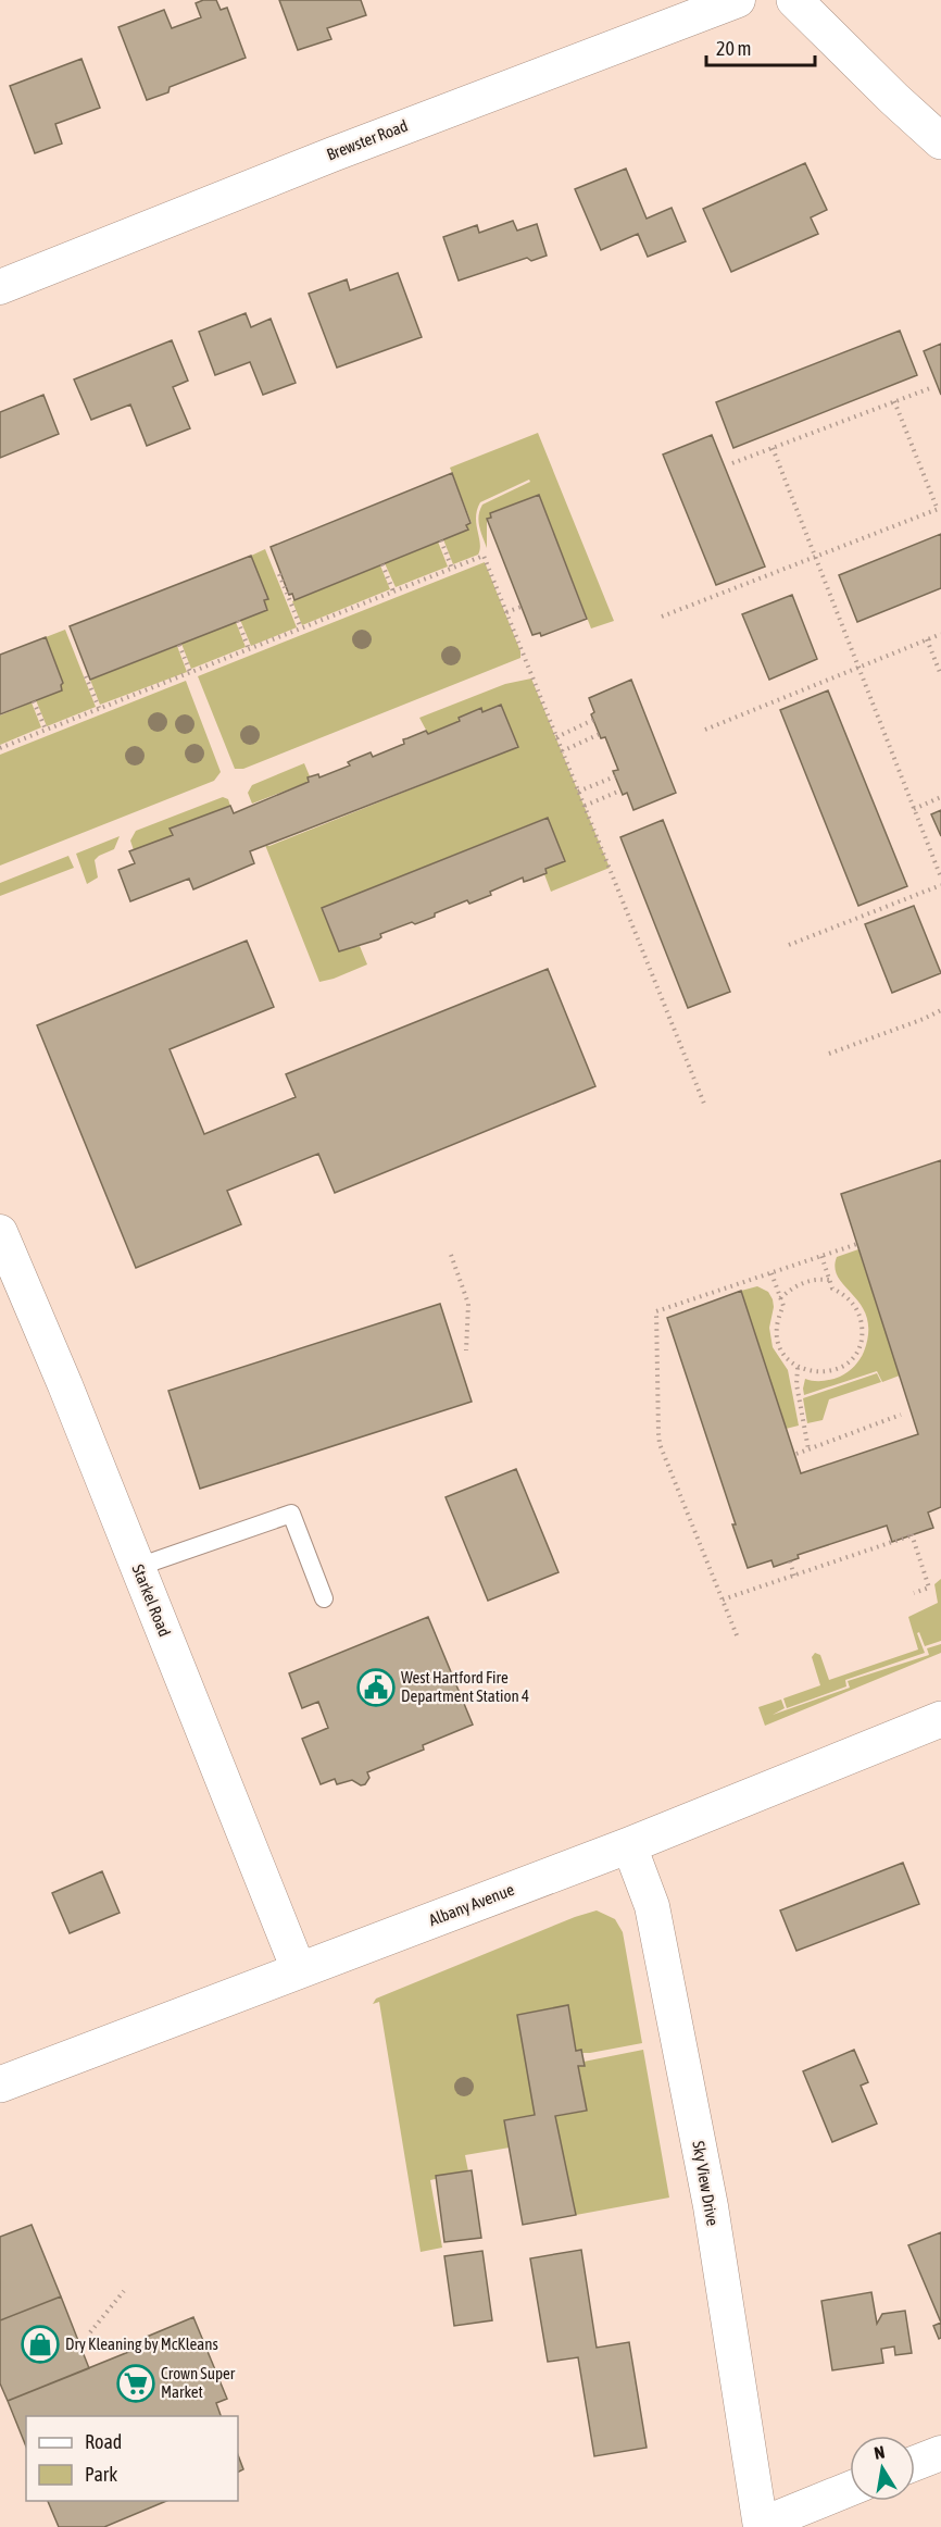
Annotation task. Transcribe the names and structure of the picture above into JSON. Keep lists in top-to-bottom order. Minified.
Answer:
{"streets":{"main road":["Albany Avenue"],"street":["Brewster Road","Starkel Road","Sky View Drive"]},"crossings":[["Starkel Road","Albany Avenue"],["Albany Avenue","Sky View Drive"]],"places":{"public building":["West Hartford Fire Department Station 4"],"shop":["Dry Kleaning by McKleans"],"supermarket":["Crown Super Market"]},"legend":["Road","Park"],"scale_bar":"20 m","north":"top"}
